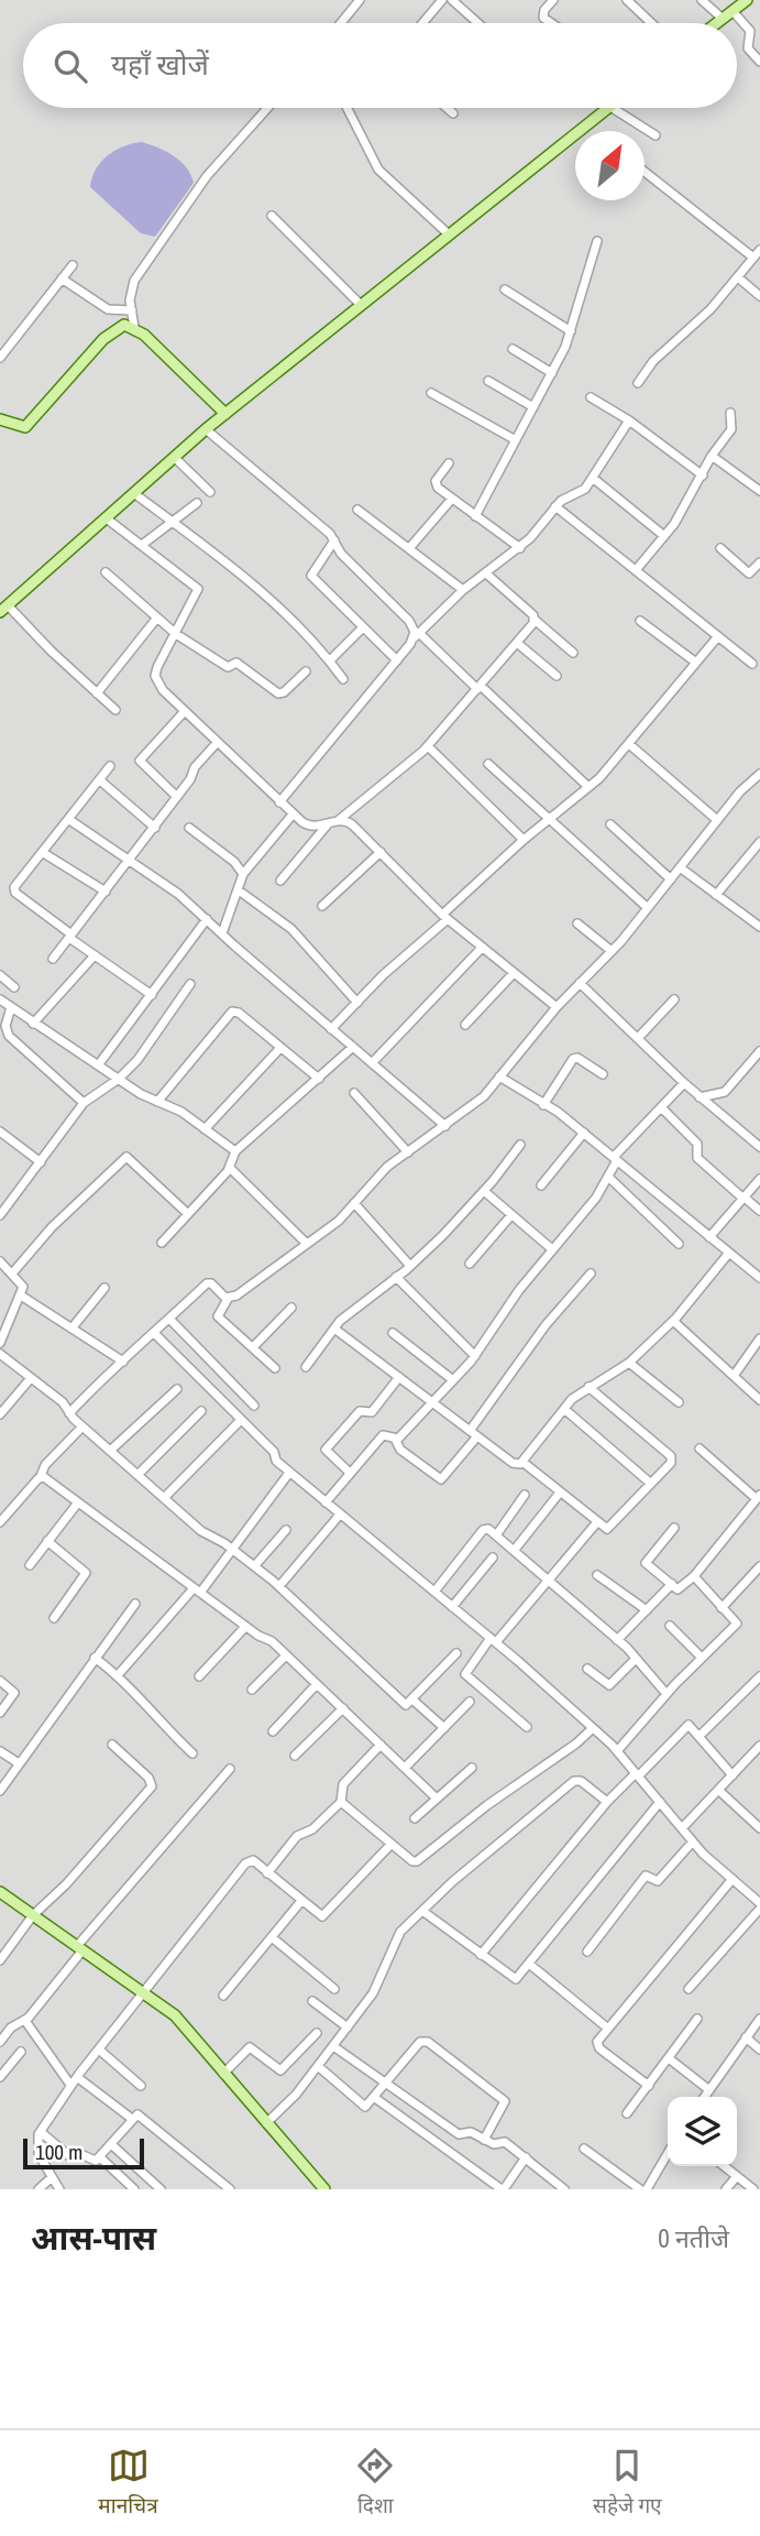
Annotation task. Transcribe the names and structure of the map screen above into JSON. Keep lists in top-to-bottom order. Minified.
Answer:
{"scale_bar":"100 m","north":"top right","page":{"search":"यहाँ खोजें","scale":"100 m","heading":["आस-पास","0 नतीजे"],"nav":["मानचित्र","दिशा","सहेजे गए"]}}
